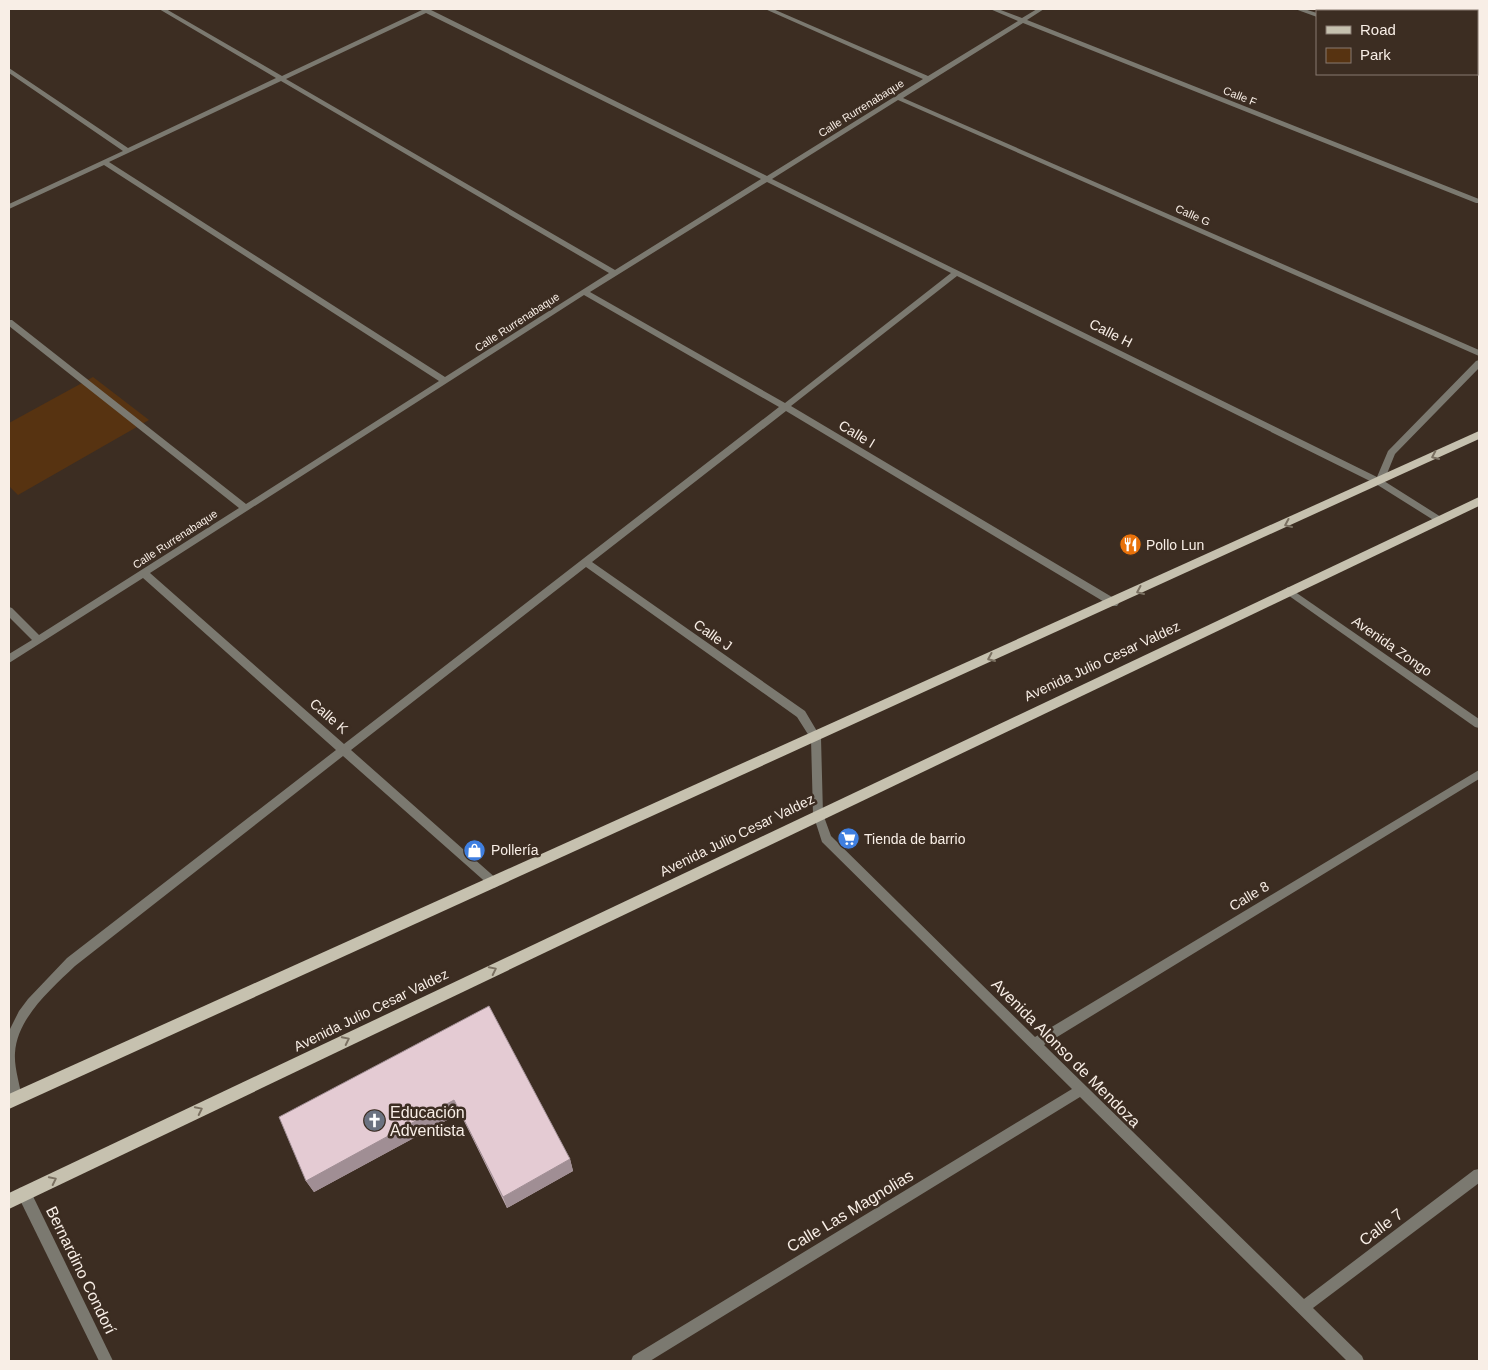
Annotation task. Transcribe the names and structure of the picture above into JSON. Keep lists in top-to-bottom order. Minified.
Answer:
{"streets":{"main road":["Avenida Julio Cesar Valdez"],"street":["Calle F","Calle Rurrenabaque","Calle G","Calle H","Calle I","Calle J","Avenida Zongo","Calle K","Calle 8","Avenida Alonso de Mendoza","Calle Las Magnolias","Calle 7","Bernardino Condorí"]},"crossings":[["Calle F","Calle Rurrenabaque"],["Calle Rurrenabaque","Calle G"],["Calle Rurrenabaque","Calle H"],["Calle Rurrenabaque","Calle I"],["Calle Rurrenabaque","Calle K"],["Calle H","Avenida Julio Cesar Valdez"],["Calle J","Avenida Alonso de Mendoza"],["Avenida Zongo","Avenida Julio Cesar Valdez"],["Avenida Julio Cesar Valdez","Avenida Alonso de Mendoza"],["Avenida Julio Cesar Valdez","Bernardino Condorí"],["Calle 8","Avenida Alonso de Mendoza"],["Avenida Alonso de Mendoza","Calle Las Magnolias"],["Avenida Alonso de Mendoza","Calle 7"]],"places":{"restaurant":["Pollo Lun"],"supermarket":["Tienda de barrio"],"shop":["Pollería"],"church":["Educación Adventista"]},"legend":["Road","Park"]}
